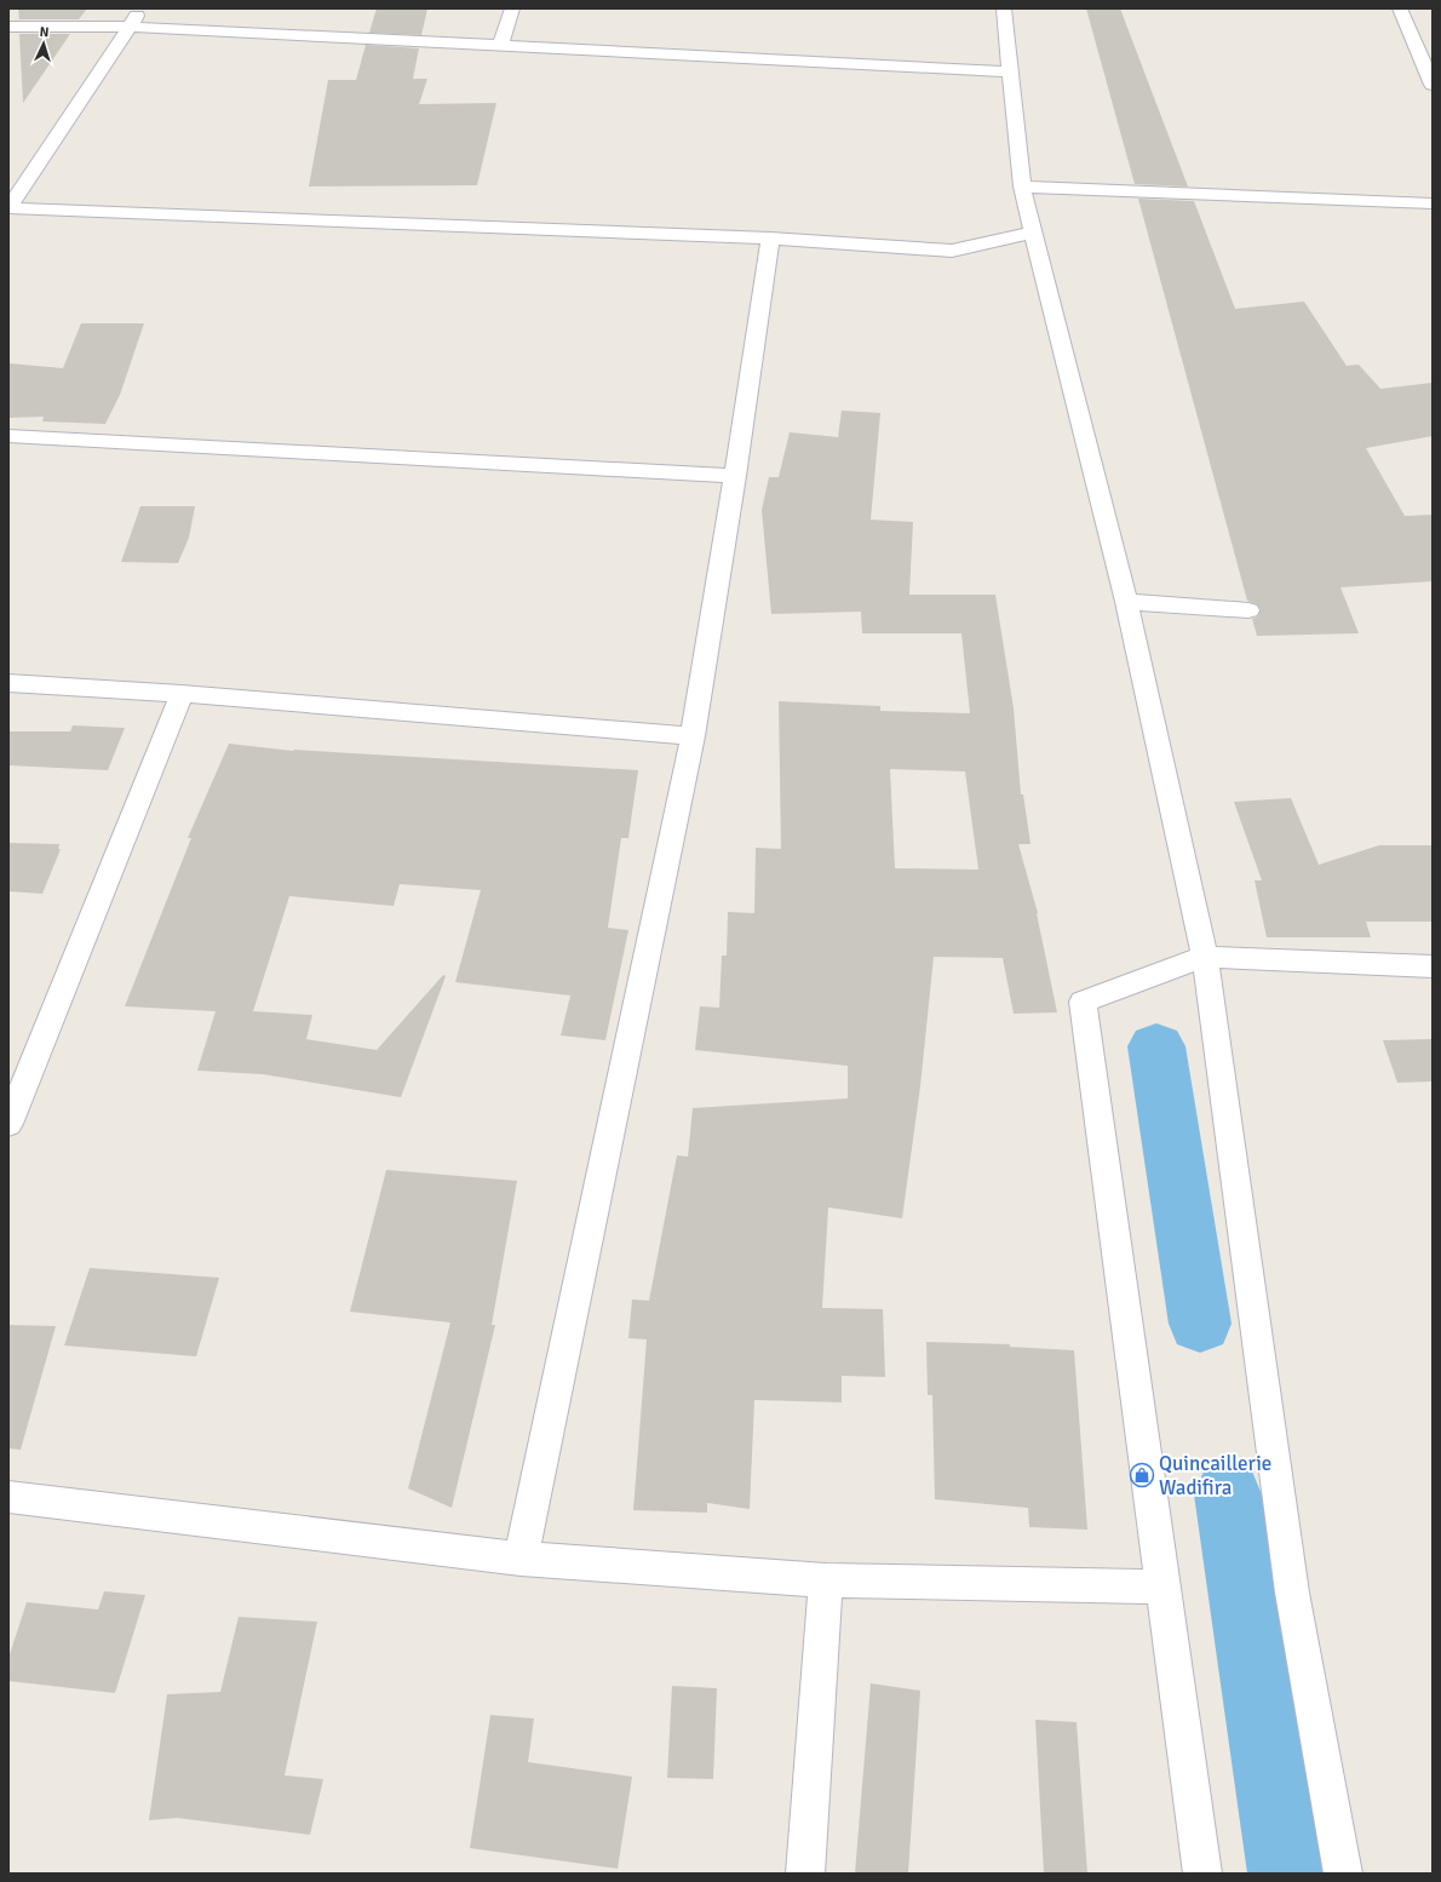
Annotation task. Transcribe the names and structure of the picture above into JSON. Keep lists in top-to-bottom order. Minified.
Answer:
{"places":{"shop":["Quincaillerie Wadifira"]},"north":"top"}
